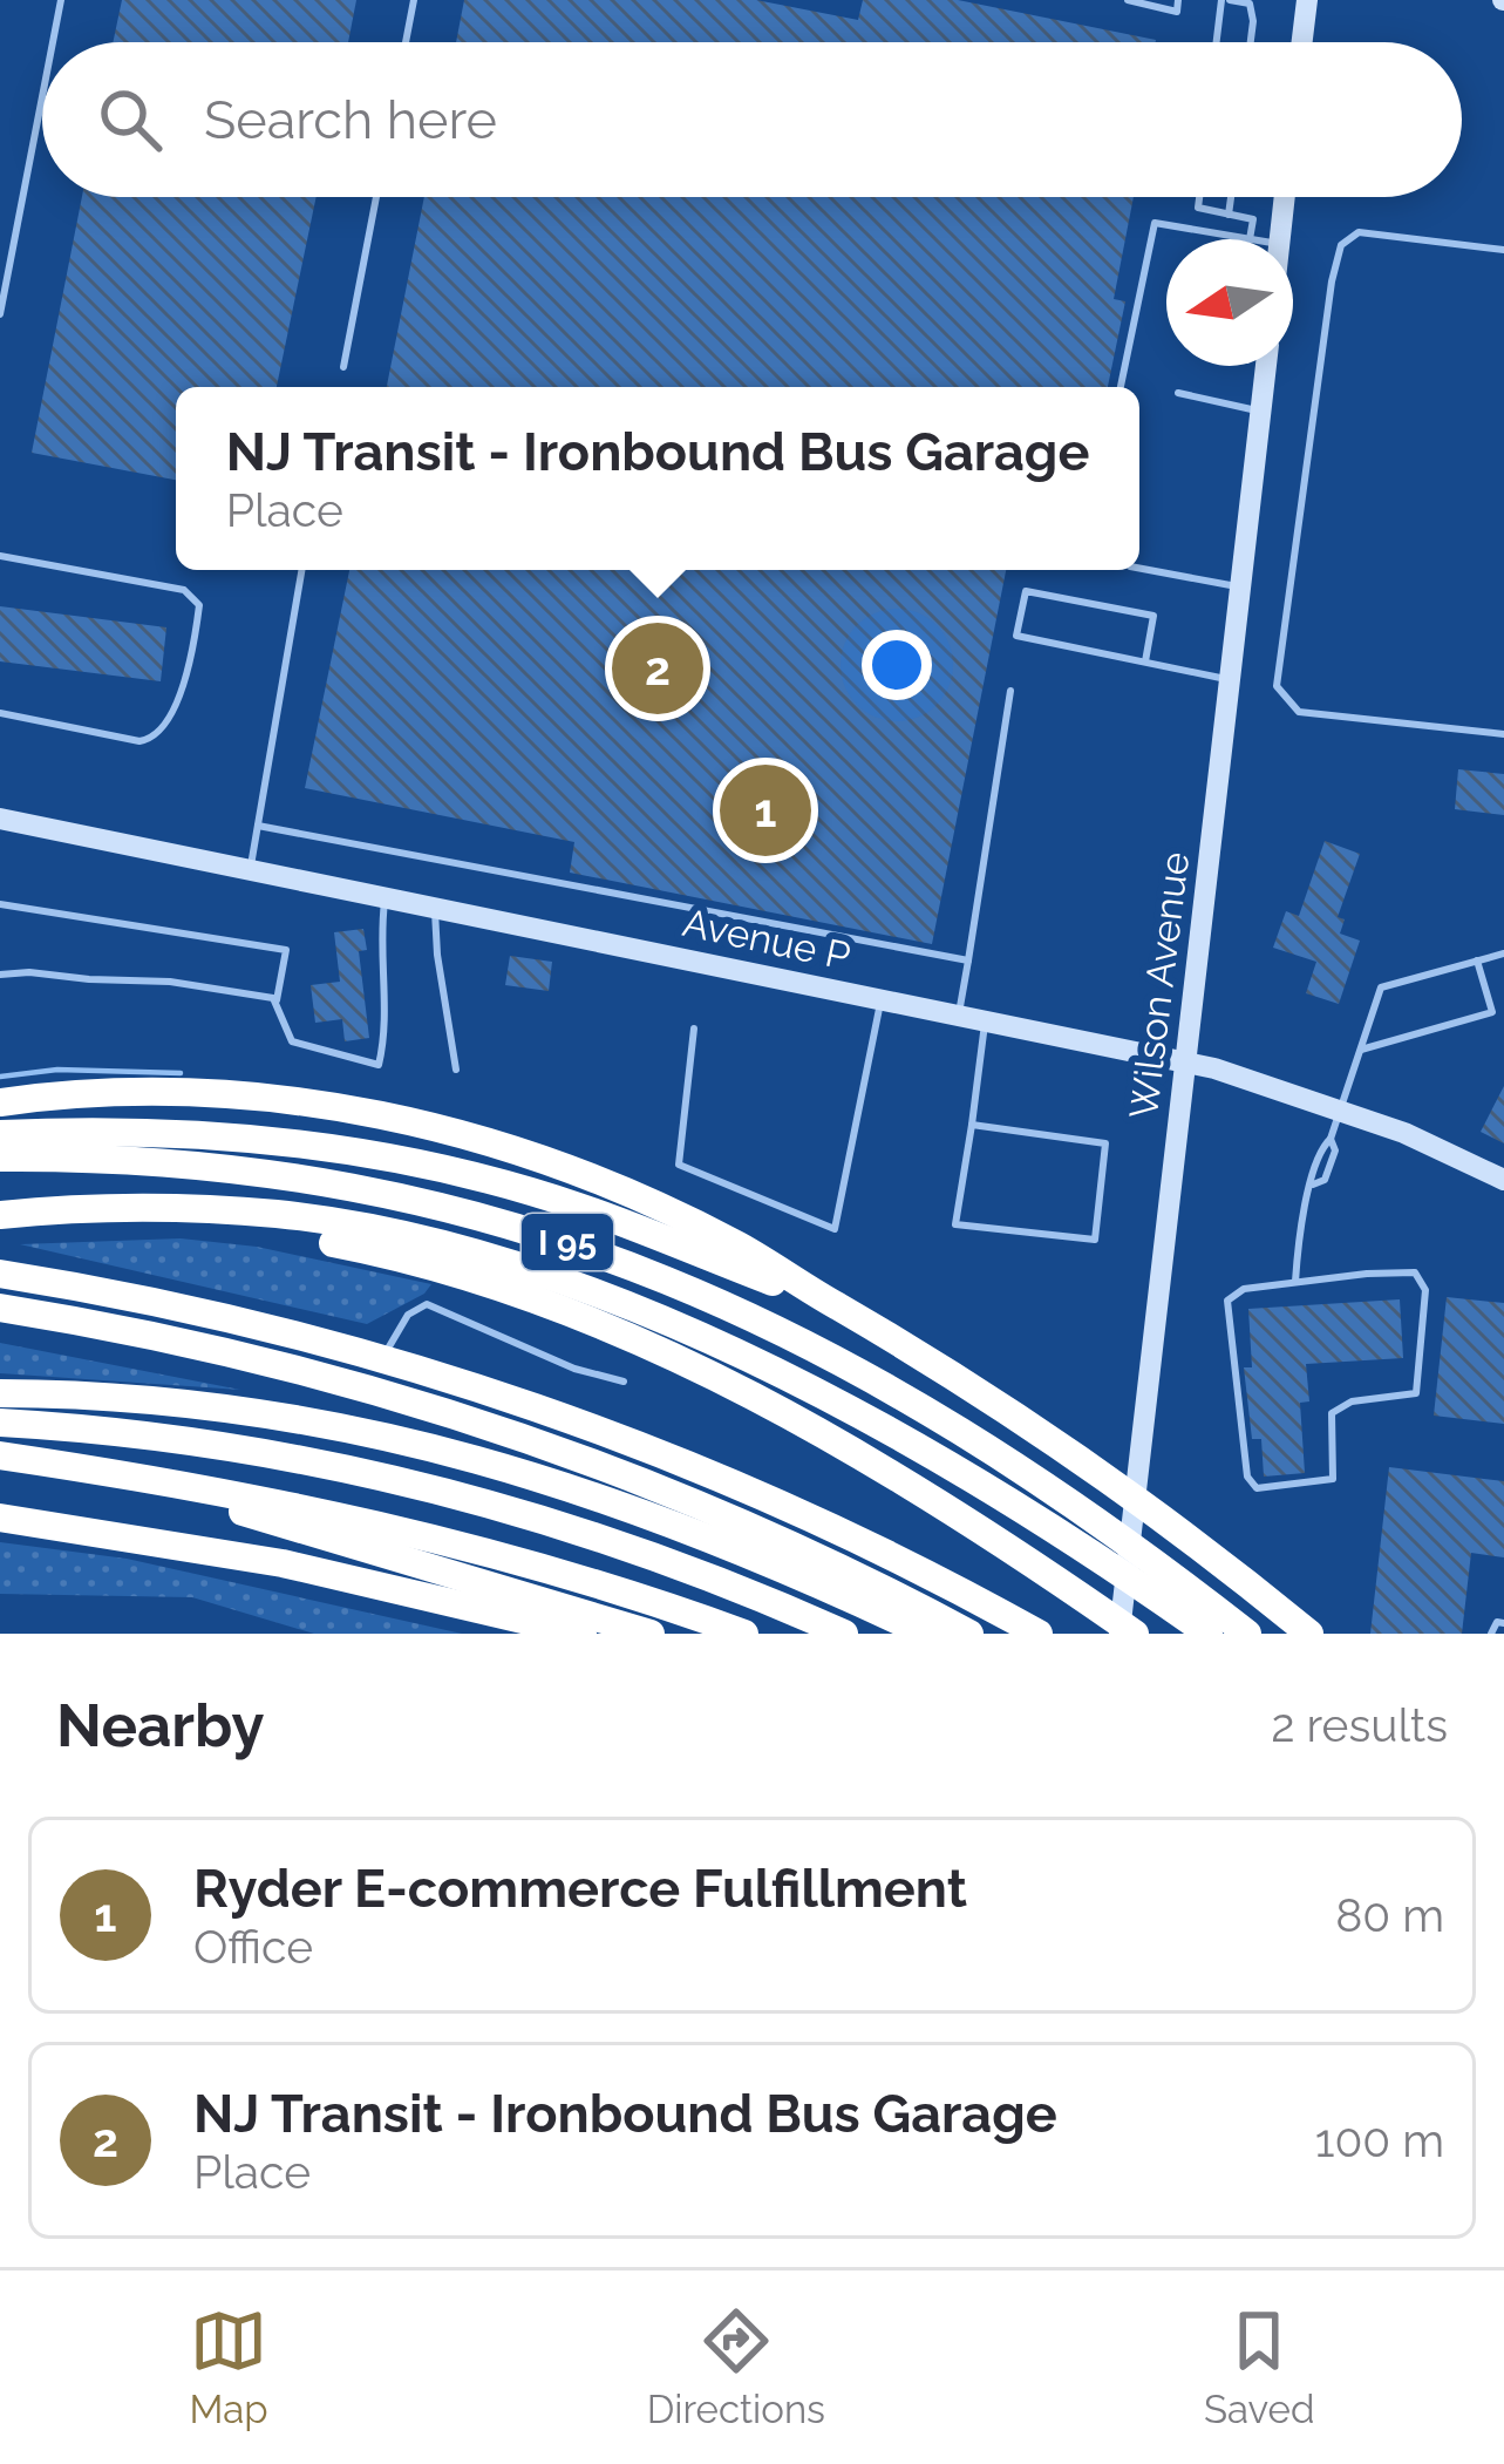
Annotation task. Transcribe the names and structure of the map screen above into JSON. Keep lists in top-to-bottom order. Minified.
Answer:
{"streets":{"highway":["I 95"],"street":["Avenue P","Wilson Avenue"]},"crossings":[["Avenue P","Wilson Avenue"]],"north":"left","page":{"search":"Search here","popup":["NJ Transit - Ironbound Bus Garage","Place"],"pins":["2","1"],"heading":["Nearby","2 results"],"list":[{"mark":"1","name":"Ryder E-commerce Fulfillment","note":"Office","value":"80 m"},{"mark":"2","name":"NJ Transit - Ironbound Bus Garage","note":"Place","value":"100 m"}],"nav":["Map","Directions","Saved"]}}
